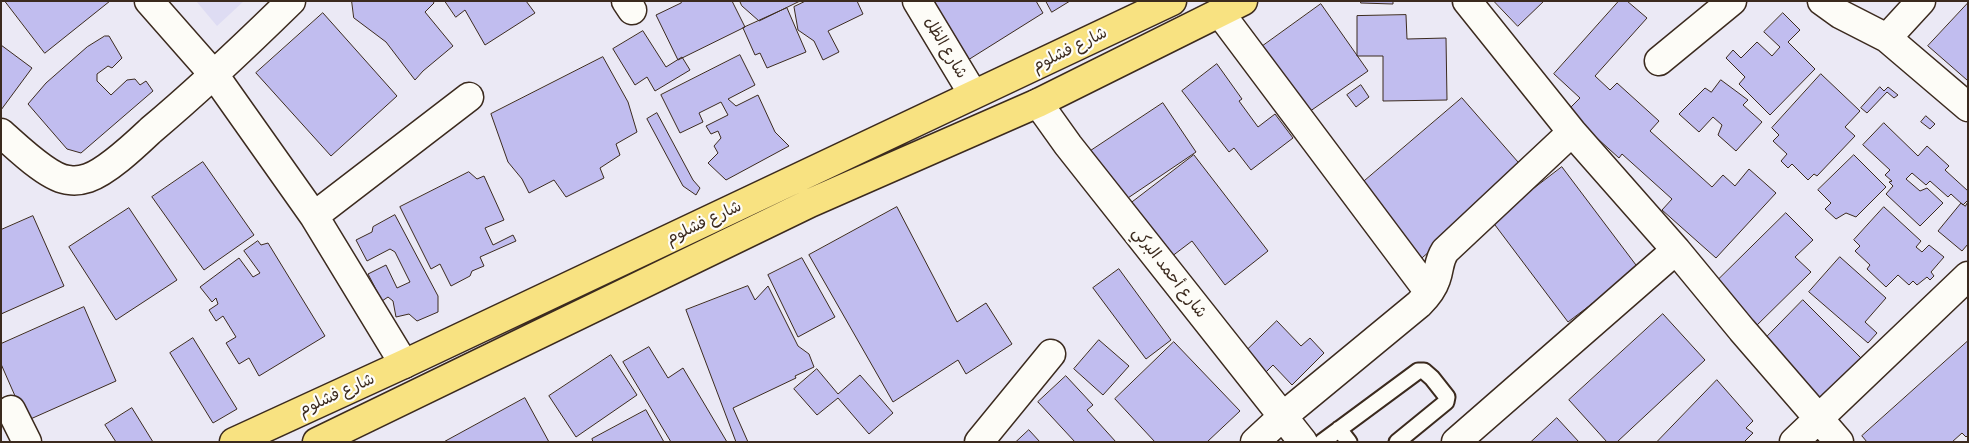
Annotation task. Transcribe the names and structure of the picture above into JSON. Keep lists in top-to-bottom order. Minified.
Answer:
{"streets":{"main road":["شارع فشلوم"],"street":["شارع الظل","شارع أحمد البركي"]},"crossings":[["شارع الظل","شارع فشلوم"],["شارع فشلوم","شارع أحمد البركي"]]}
